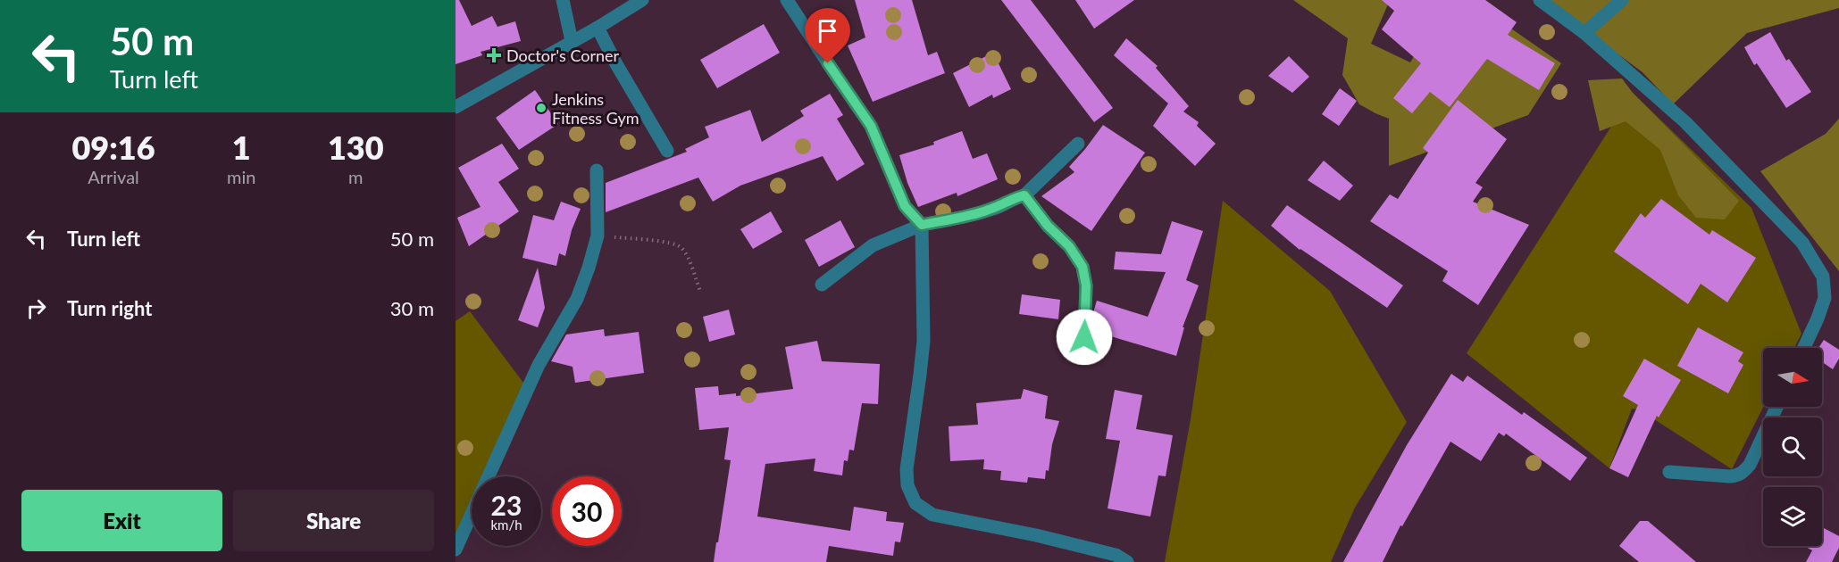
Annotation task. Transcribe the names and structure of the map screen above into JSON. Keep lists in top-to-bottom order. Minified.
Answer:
{"places":{"health":["Doctor's Corner"],"other":["Jenkins Fitness Gym"]},"north":"right","page":{"turn":["50 m","Turn left"],"eta":["09:16","Arrival","1","min","130","m"],"list":[{"name":"Turn left","value":"50 m"},{"name":"Turn right","value":"30 m"}],"speed":"23 km/h","limit":"30","buttons":["Exit","Share"]}}
